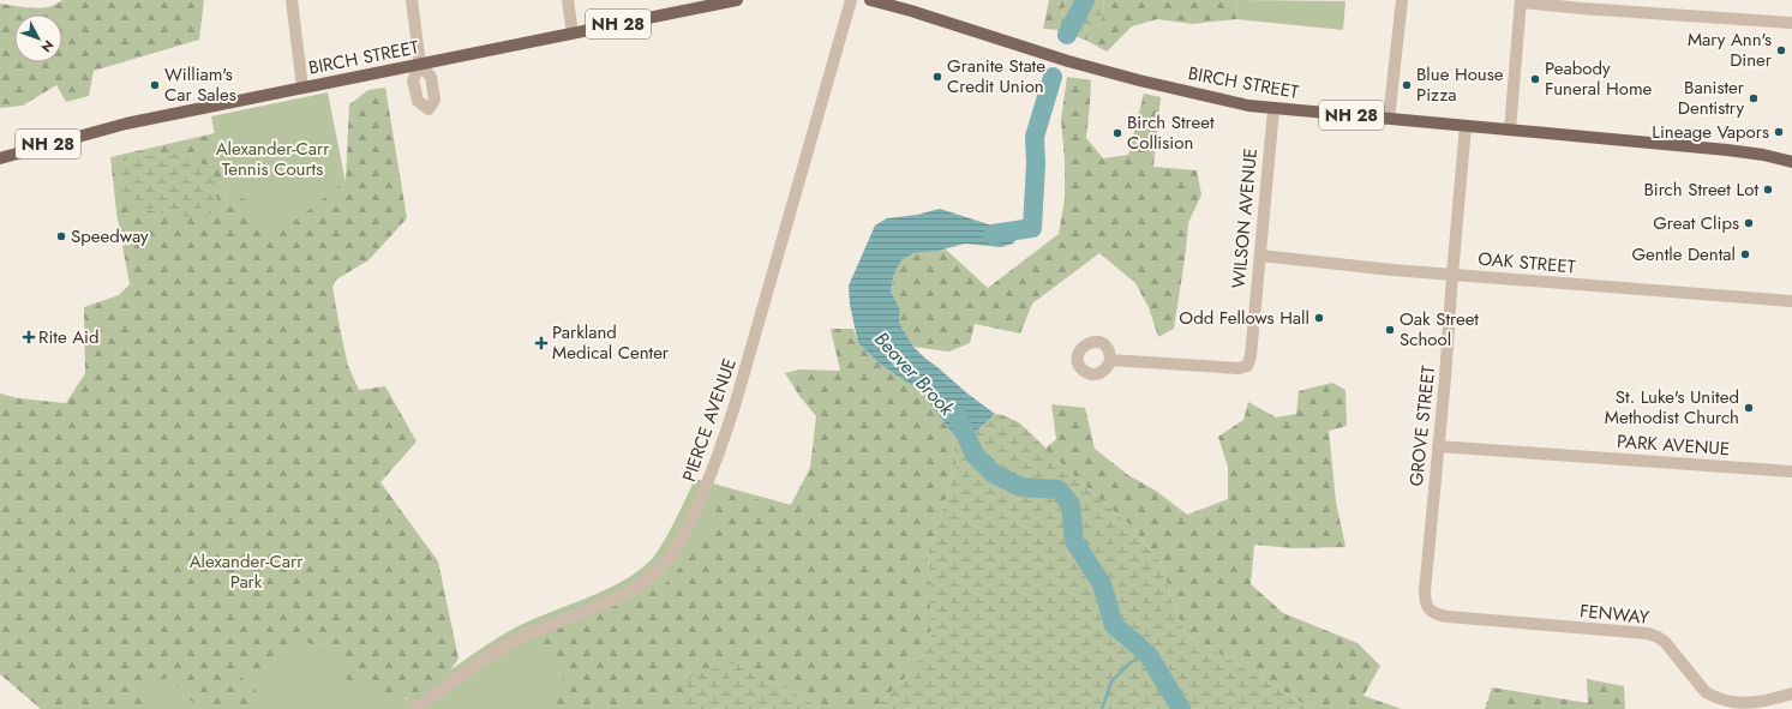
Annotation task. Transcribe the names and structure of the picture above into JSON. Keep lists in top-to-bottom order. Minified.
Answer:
{"streets":{"main road":["NH 28","BIRCH STREET"],"street":["WILSON AVENUE","OAK STREET","PIERCE AVENUE","GROVE STREET","PARK AVENUE","FENWAY"]},"crossings":[["BIRCH STREET","WILSON AVENUE"],["BIRCH STREET","GROVE STREET"],["WILSON AVENUE","OAK STREET"],["OAK STREET","GROVE STREET"],["GROVE STREET","PARK AVENUE"],["GROVE STREET","FENWAY"]],"water":["Beaver Brook"],"parks":["Alexander-Carr Tennis Courts","Alexander-Carr Park"],"places":{"other":["Mary Ann's Diner","Granite State Credit Union","Peabody Funeral Home","William's Car Sales","Blue House Pizza","Banister Dentistry","Lineage Vapors","Birch Street Collision","Birch Street Lot","Great Clips","Speedway","Gentle Dental","Odd Fellows Hall","Oak Street School","St. Luke's United Methodist Church"],"health":["Rite Aid","Parkland Medical Center"]},"north":"bottom right"}
